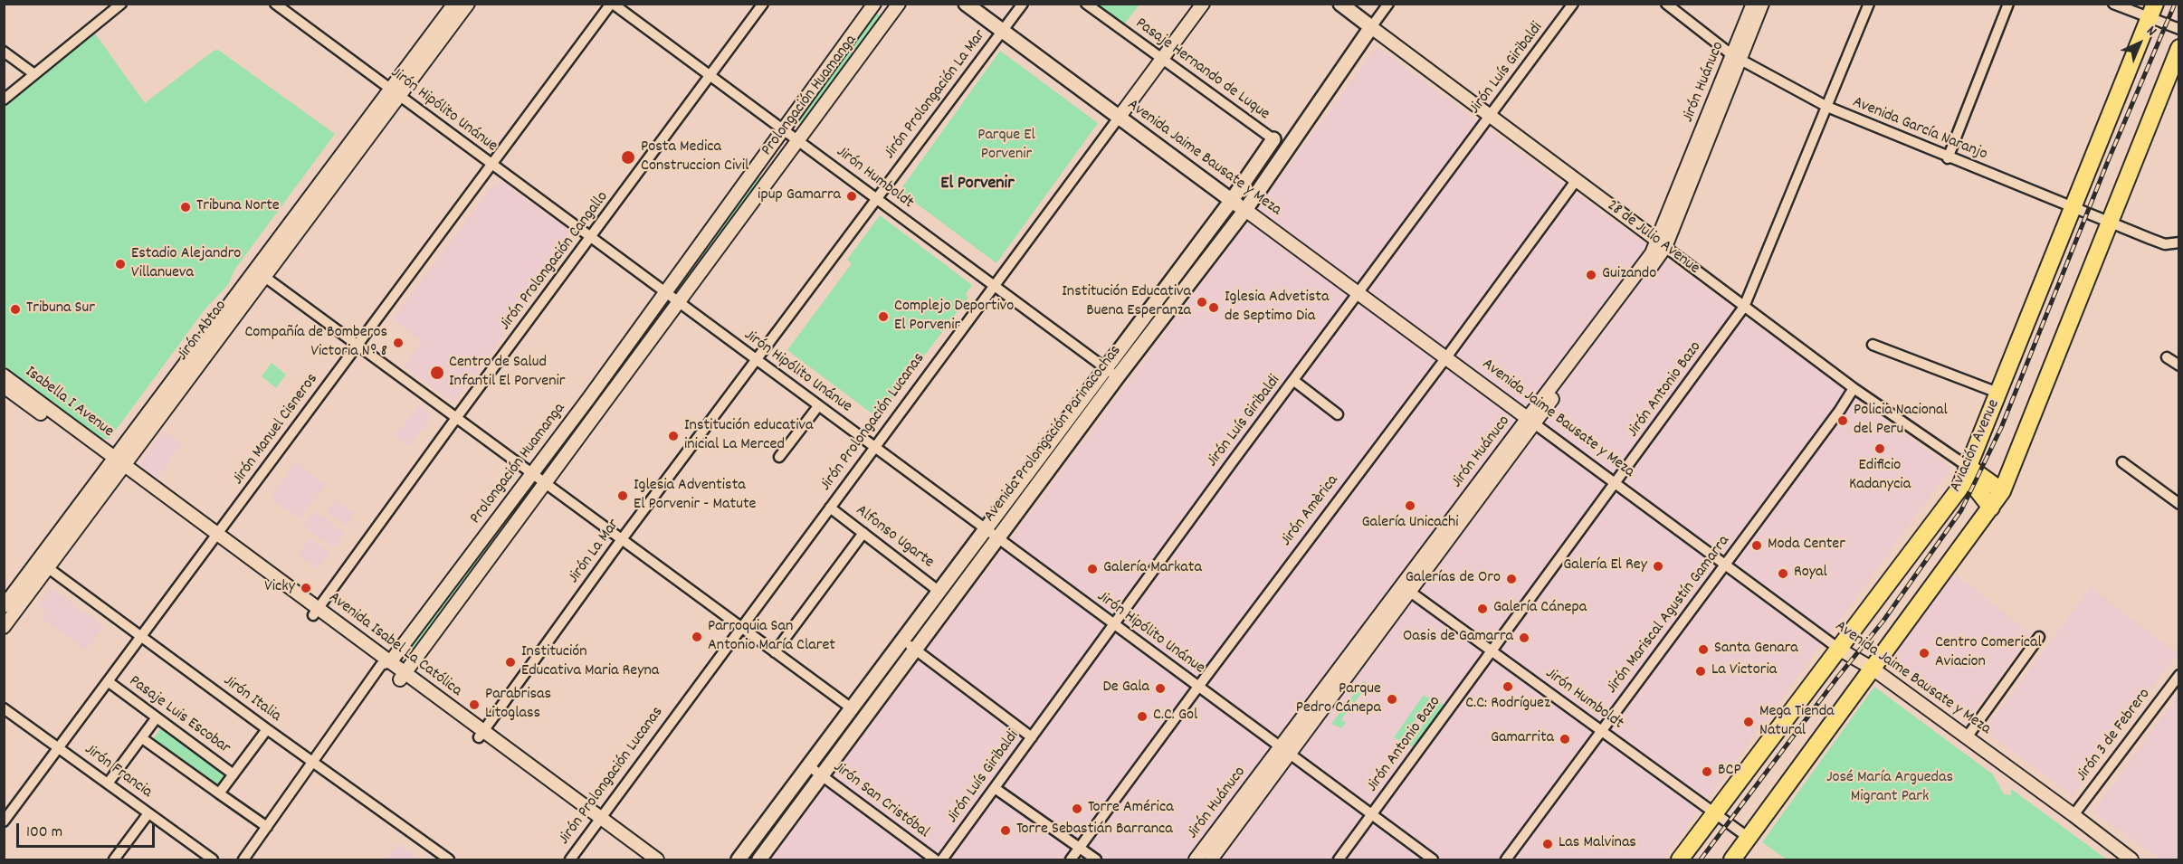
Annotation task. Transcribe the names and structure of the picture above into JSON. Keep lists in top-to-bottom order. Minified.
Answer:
{"streets":{"main road":["Avenida Jaime Bausate y Meza","28 de Julio Avenue","Avenida Prolongación Parinacochas","Aviación Avenue"],"street":["Jirón Luís Giribaldi","Pasaje Hernando de Luque","Jirón Huánuco","Jirón Prolongación La Mar","Prolongación Huamanga","Jirón Hipólito Unánue","Avenida García Naranjo","Jirón Humboldt","Jirón Prolongación Cangallo","Jirón Abtao","Jirón Antonio Bazo","Isabella I Avenue","Jirón Prolongación Lucanas","Jirón Manuel Cisneros","Jirón Amèrica","Alfonso Ugarte","Jirón La Mar","Jirón Mariscal Agustín Gamarra","Avenida Isabel La Católica","Jirón Italia","Pasaje Luis Escobar","Jirón 3 de Febrero","Jirón Francia","Jirón San Cristóbal"]},"crossings":[["Jirón Luís Giribaldi","Jirón Hipólito Unánue"],["Jirón Luís Giribaldi","Avenida Jaime Bausate y Meza"],["Jirón Luís Giribaldi","28 de Julio Avenue"],["Pasaje Hernando de Luque","Jirón Prolongación Lucanas"],["Pasaje Hernando de Luque","Avenida Prolongación Parinacochas"],["Jirón Huánuco","Jirón Hipólito Unánue"],["Jirón Huánuco","Avenida García Naranjo"],["Jirón Huánuco","Avenida Jaime Bausate y Meza"],["Jirón Huánuco","Jirón Humboldt"],["Jirón Huánuco","28 de Julio Avenue"],["Jirón Prolongación La Mar","Jirón Hipólito Unánue"],["Jirón Prolongación La Mar","Avenida Jaime Bausate y Meza"],["Jirón Prolongación La Mar","Jirón Humboldt"],["Jirón Prolongación La Mar","Jirón La Mar"],["Prolongación Huamanga","Jirón Hipólito Unánue"],["Prolongación Huamanga","Jirón Humboldt"],["Prolongación Huamanga","Avenida Isabel La Católica"],["Prolongación Huamanga","Jirón Italia"],["Jirón Hipólito Unánue","Jirón Prolongación Cangallo"],["Jirón Hipólito Unánue","Jirón Abtao"],["Jirón Hipólito Unánue","Jirón Antonio Bazo"],["Jirón Hipólito Unánue","Jirón Prolongación Lucanas"],["Jirón Hipólito Unánue","Jirón Manuel Cisneros"],["Jirón Hipólito Unánue","Avenida Prolongación Parinacochas"],["Jirón Hipólito Unánue","Jirón Amèrica"],["Jirón Hipólito Unánue","Jirón La Mar"],["Avenida García Naranjo","Jirón Antonio Bazo"],["Avenida García Naranjo","Aviación Avenue"],["Avenida Jaime Bausate y Meza","Jirón Antonio Bazo"],["Avenida Jaime Bausate y Meza","Jirón Prolongación Lucanas"],["Avenida Jaime Bausate y Meza","Avenida Prolongación Parinacochas"],["Avenida Jaime Bausate y Meza","Aviación Avenue"],["Avenida Jaime Bausate y Meza","Jirón Amèrica"],["Avenida Jaime Bausate y Meza","Jirón Mariscal Agustín Gamarra"],["Avenida Jaime Bausate y Meza","Jirón 3 de Febrero"],["Jirón Humboldt","Jirón Prolongación Cangallo"],["Jirón Humboldt","Jirón Antonio Bazo"],["Jirón Humboldt","Jirón Prolongación Lucanas"],["Jirón Humboldt","Jirón Manuel Cisneros"],["Jirón Humboldt","Avenida Prolongación Parinacochas"],["Jirón Humboldt","Aviación Avenue"],["Jirón Humboldt","Jirón Mariscal Agustín Gamarra"],["28 de Julio Avenue","Jirón Antonio Bazo"],["28 de Julio Avenue","Avenida Prolongación Parinacochas"],["28 de Julio Avenue","Aviación Avenue"],["28 de Julio Avenue","Jirón Amèrica"],["28 de Julio Avenue","Jirón Mariscal Agustín Gamarra"],["Jirón Prolongación Cangallo","Avenida Isabel La Católica"],["Jirón Abtao","Isabella I Avenue"],["Jirón Abtao","Avenida Isabel La Católica"],["Jirón Abtao","Jirón Italia"],["Isabella I Avenue","Avenida Isabel La Católica"],["Jirón Prolongación Lucanas","Alfonso Ugarte"],["Jirón Prolongación Lucanas","Avenida Isabel La Católica"],["Jirón Manuel Cisneros","Avenida Isabel La Católica"],["Jirón Manuel Cisneros","Jirón Italia"],["Jirón Manuel Cisneros","Pasaje Luis Escobar"],["Jirón Manuel Cisneros","Jirón Francia"],["Avenida Prolongación Parinacochas","Alfonso Ugarte"],["Avenida Prolongación Parinacochas","Jirón San Cristóbal"],["Jirón La Mar","Avenida Isabel La Católica"]],"districts":["El Porvenir"],"parks":["Parque El Porvenir","José María Arguedas Migrant Park"],"places":["Posta Medica Construccion Civil","ipup Gamarra","Tribuna Norte","Estadio Alejandro Villanueva","Guizando","Institución Educativa Buena Esperanza","Iglesia Advetista de Septimo Dia","Tribuna Sur","Complejo Deportivo El Porvenir","Compañía de Bomberos Victoria Nº 8","Centro de Salud Infantil El Porvenir","Policia Nacional del Peru","Institución educativa inicial La Merced","Edificio Kadanycia","Iglesia Adventista El Porvenir - Matute","Galería Unicachi","Moda Center","Galería El Rey","Galería Markata","Royal","Galerías de Oro","Vicky","Galería Cánepa","Parroquia San Antonio María Claret","Oasis de Gamarra","Santa Genara","Centro Comerical Aviacion","Institución Educativa Maria Reyna","La Victoria","C.C: Rodríguez","De Gala","Parque Pedro Cánepa","Parabrisas Litoglass","C.C. Gol","Mega Tienda Natural","Gamarrita","BCP","Torre América","Torre Sebastián Barranca","Las Malvinas"],"scale_bar":"100 m","north":"top right"}
